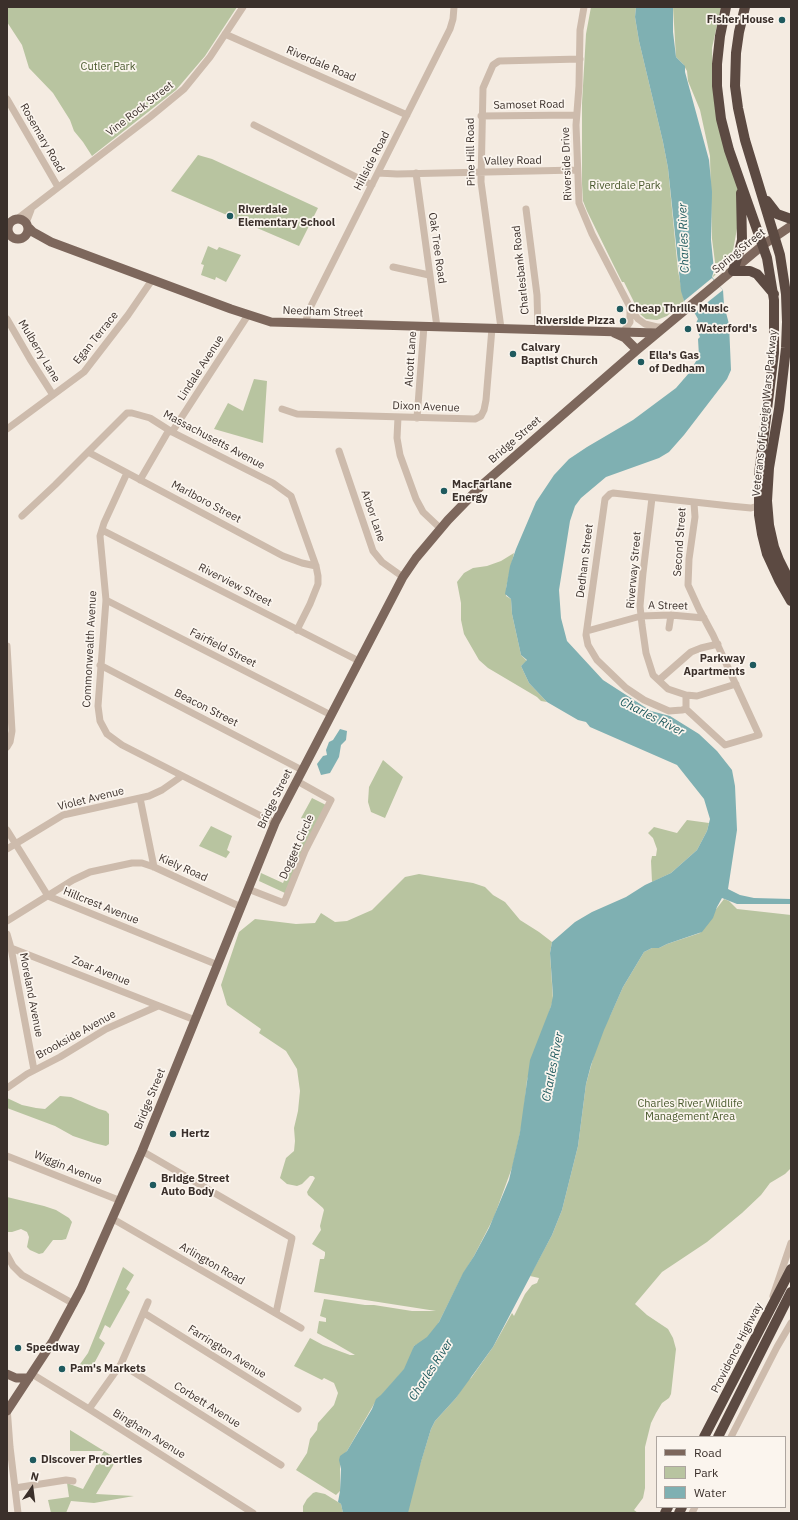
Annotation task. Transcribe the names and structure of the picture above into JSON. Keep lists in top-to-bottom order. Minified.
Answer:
{"streets":{"highway":["Veterans of Foreign Wars Parkway","Providence Highway"],"main road":["Spring Street","Needham Street","Bridge Street"],"street":["Riverdale Road","Samoset Road","Vine Rock Street","Rosemary Road","Pine Hill Road","Hillside Road","Valley Road","Riverside Drive","Oak Tree Road","Charlesbank Road","Egan Terrace","Mulberry Lane","Alcott Lane","Lindale Avenue","Dixon Avenue","Massachusetts Avenue","Marlboro Street","Arbor Lane","Second Street","Dedham Street","Riverway Street","Riverview Street","A Street","Fairfield Street","Commonwealth Avenue","Beacon Street","Violet Avenue","Doggett Circle","Kiely Road","Hillcrest Avenue","Zoar Avenue","Moreland Avenue","Brookside Avenue","Wiggin Avenue","Arlington Road","Farrington Avenue","Corbett Avenue","Bingham Avenue"]},"crossings":[["Riverdale Road","Vine Rock Street"],["Riverdale Road","Hillside Road"],["Samoset Road","Pine Hill Road"],["Samoset Road","Riverside Drive"],["Vine Rock Street","Rosemary Road"],["Vine Rock Street","Needham Street"],["Pine Hill Road","Valley Road"],["Pine Hill Road","Riverside Drive"],["Pine Hill Road","Needham Street"],["Hillside Road","Valley Road"],["Hillside Road","Needham Street"],["Valley Road","Riverside Drive"],["Valley Road","Oak Tree Road"],["Riverside Drive","Bridge Street"],["Oak Tree Road","Needham Street"],["Spring Street","Veterans of Foreign Wars Parkway"],["Spring Street","Bridge Street"],["Charlesbank Road","Needham Street"],["Needham Street","Egan Terrace"],["Needham Street","Alcott Lane"],["Needham Street","Lindale Avenue"],["Needham Street","Dixon Avenue"],["Needham Street","Bridge Street"],["Egan Terrace","Mulberry Lane"],["Alcott Lane","Dixon Avenue"],["Lindale Avenue","Massachusetts Avenue"],["Lindale Avenue","Marlboro Street"],["Veterans of Foreign Wars Parkway","Dedham Street"],["Massachusetts Avenue","Marlboro Street"],["Massachusetts Avenue","Riverview Street"],["Bridge Street","Arbor Lane"],["Bridge Street","Riverview Street"],["Bridge Street","Fairfield Street"],["Bridge Street","Commonwealth Avenue"],["Bridge Street","Beacon Street"],["Bridge Street","Doggett Circle"],["Bridge Street","Kiely Road"],["Bridge Street","Hillcrest Avenue"],["Bridge Street","Zoar Avenue"],["Bridge Street","Wiggin Avenue"],["Bridge Street","Arlington Road"],["Bridge Street","Bingham Avenue"],["Marlboro Street","Commonwealth Avenue"],["Second Street","Dedham Street"],["Second Street","A Street"],["Dedham Street","Riverway Street"],["Dedham Street","A Street"],["Riverway Street","A Street"],["Riverview Street","Commonwealth Avenue"],["Fairfield Street","Commonwealth Avenue"],["Commonwealth Avenue","Beacon Street"],["Commonwealth Avenue","Violet Avenue"],["Violet Avenue","Hillcrest Avenue"],["Kiely Road","Hillcrest Avenue"],["Zoar Avenue","Moreland Avenue"],["Zoar Avenue","Brookside Avenue"],["Moreland Avenue","Brookside Avenue"]],"water":["Charles River"],"parks":["Cutler Park","Riverdale Park","Charles River Wildlife Management Area"],"places":["Fisher House","Riverdale Elementary School","Cheap Thrills Music","Riverside Pizza","Waterford's","Calvary Baptist Church","Ella's Gas of Dedham","MacFarlane Energy","Parkway Apartments","Hertz","Bridge Street Auto Body","Speedway","Pam's Markets","Discover Properties"],"legend":["Road","Park","Water"],"north":"top"}
